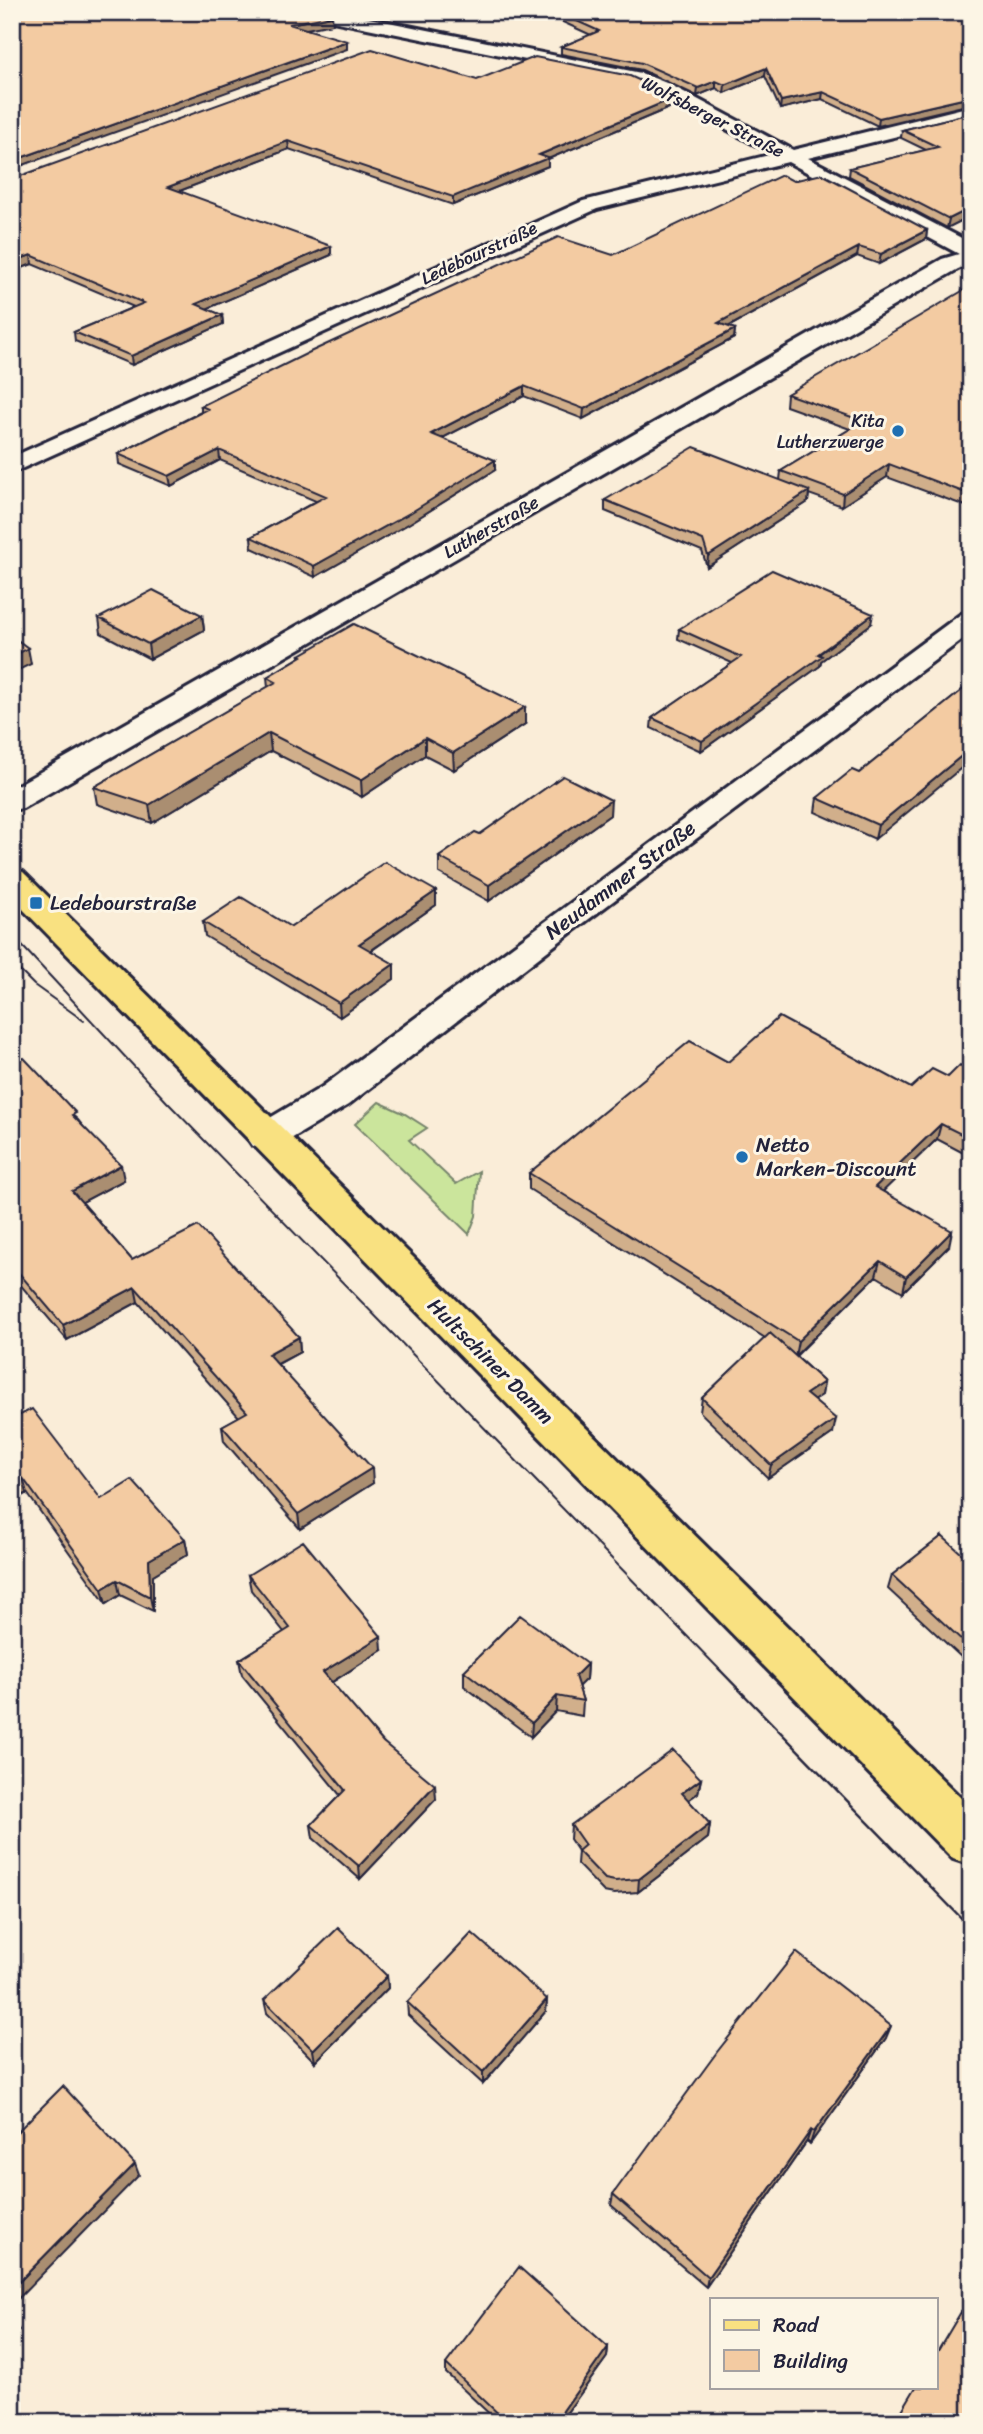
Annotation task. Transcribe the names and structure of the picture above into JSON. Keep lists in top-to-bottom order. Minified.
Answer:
{"streets":{"main road":["Hultschiner Damm"],"street":["Wolfsberger Straße","Ledebourstraße","Lutherstraße","Neudammer Straße"]},"crossings":[["Wolfsberger Straße","Ledebourstraße"],["Neudammer Straße","Hultschiner Damm"]],"places":{"other":["Kita Lutherzwerge","Netto Marken-Discount"],"transit":["Ledebourstraße"]},"legend":["Road","Building"]}
